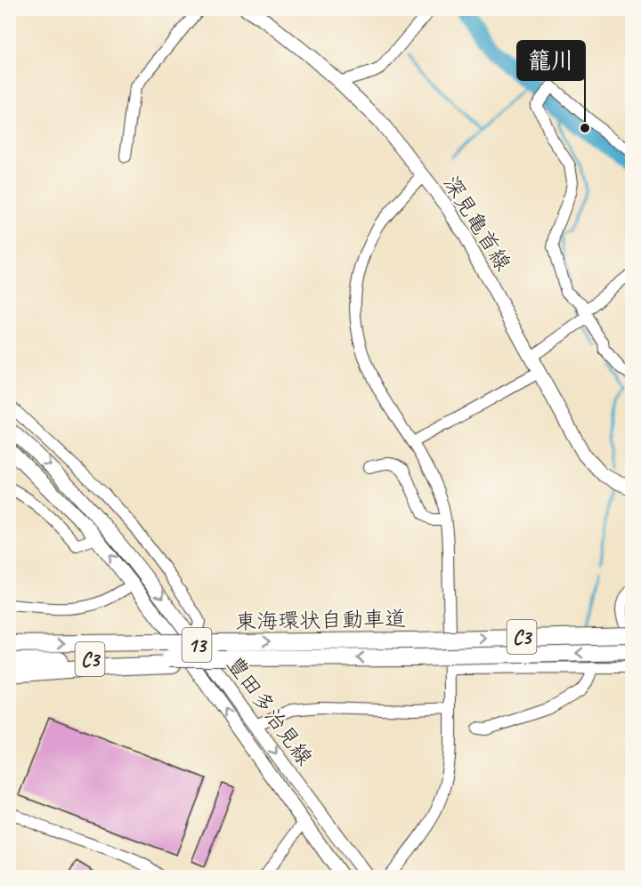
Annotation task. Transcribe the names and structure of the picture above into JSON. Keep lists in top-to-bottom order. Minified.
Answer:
{"streets":{"highway":["東海環状自動車道","C3"],"main road":["深見亀首線","13","豊田多治見線"]},"places":["籠川"]}
